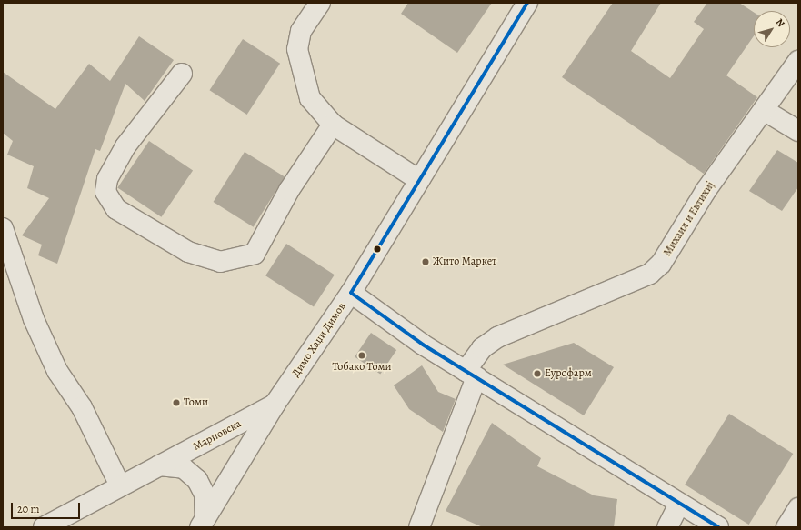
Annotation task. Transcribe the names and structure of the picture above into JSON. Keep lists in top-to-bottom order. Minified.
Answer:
{"streets":{"street":["Михаил и Евтихиј","Димо Хаџи Димов","Мариовска"]},"crossings":[["Димо Хаџи Димов","Мариовска"]],"places":["Жито Маркет","Тобако Томи","Еурофарм","Томи"],"scale_bar":"20 m","north":"top right"}
